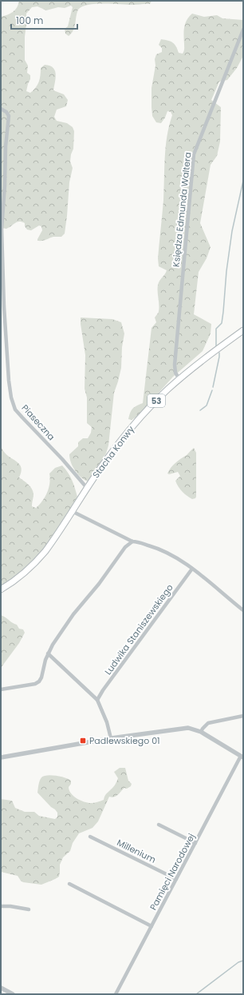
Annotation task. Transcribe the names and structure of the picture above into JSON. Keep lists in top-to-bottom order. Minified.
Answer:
{"streets":{"main road":["53","Stacha Konwy"],"street":["Księdza Edmunda Waltera","Piaseczna","Ludwika Staniszewskiego","Millenium","Pamięci Narodowej"]},"crossings":[["Księdza Edmunda Waltera","Stacha Konwy"],["Piaseczna","Stacha Konwy"],["Millenium","Pamięci Narodowej"]],"places":{"transit":["Padlewskiego 01"]},"scale_bar":"100 m"}
